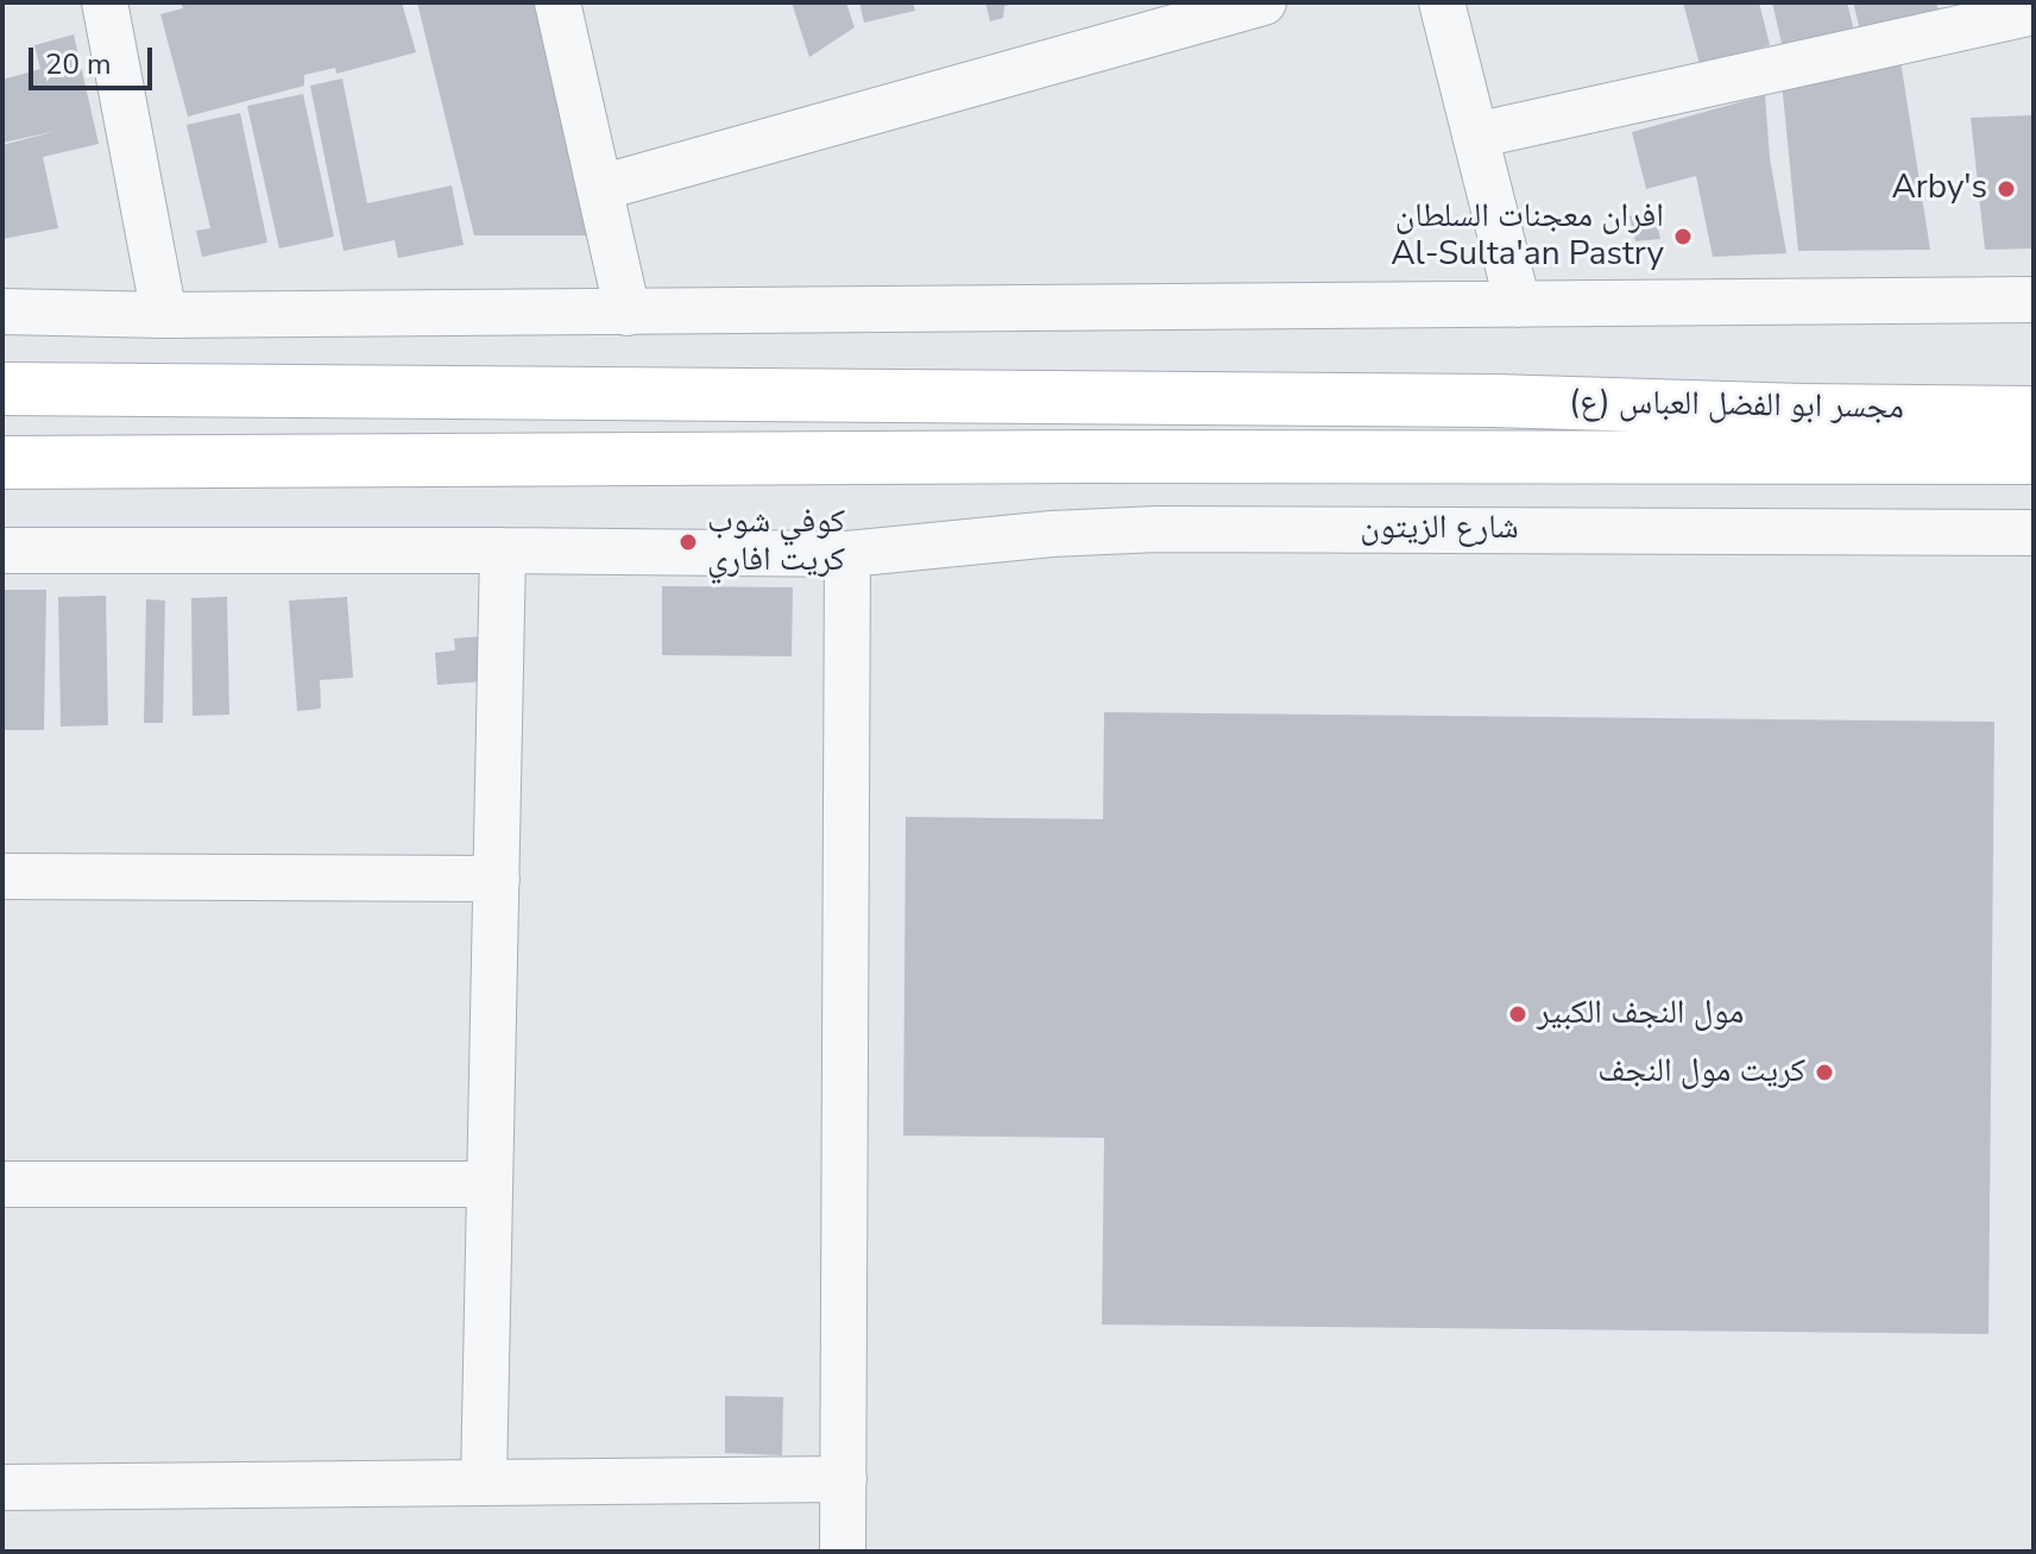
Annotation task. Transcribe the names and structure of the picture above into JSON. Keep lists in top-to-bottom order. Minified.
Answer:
{"streets":{"main road":["مجسر ابو الفضل العباس (ع)"],"street":["شارع الزيتون"]},"places":["Arby's","افران معجنات السلطان Al-Sulta'an Pastry","كوفي شوب كريت افاري","مول النجف الكبير","كريت مول النجف"],"scale_bar":"20 m"}
